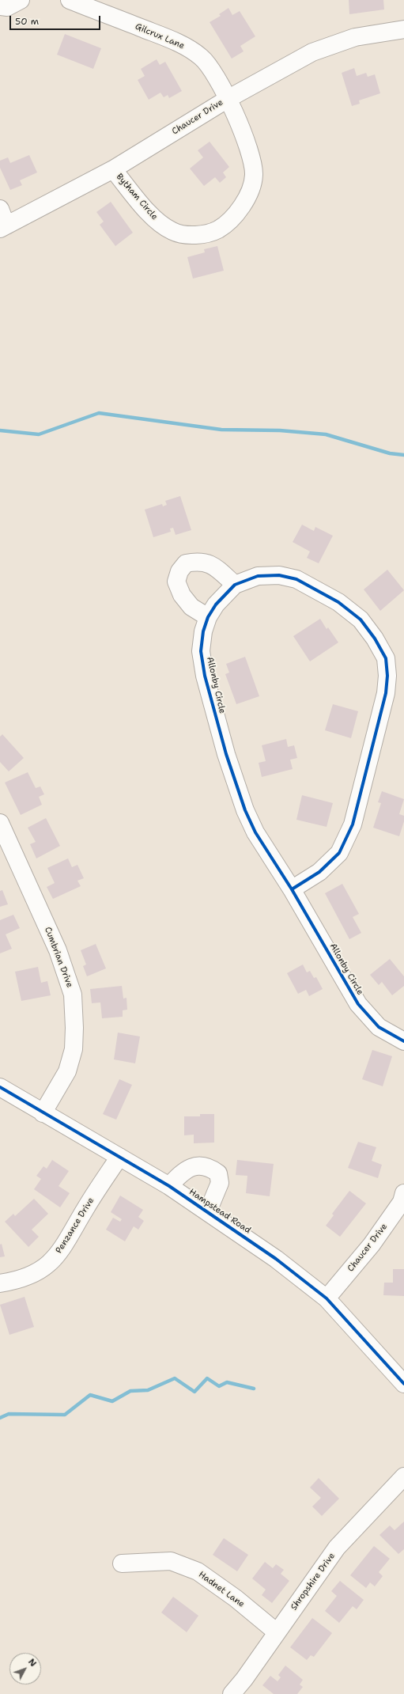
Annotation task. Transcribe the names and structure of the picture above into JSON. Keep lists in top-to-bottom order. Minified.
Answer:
{"streets":{"street":["Gilcrux Lane","Chaucer Drive","Bytham Circle","Allonby Circle","Cumbrian Drive","Hampstead Road","Penzance Drive","Shropshire Drive","Hadnet Lane"]},"crossings":[["Gilcrux Lane","Chaucer Drive"],["Gilcrux Lane","Bytham Circle"],["Chaucer Drive","Bytham Circle"],["Chaucer Drive","Hampstead Road"],["Cumbrian Drive","Hampstead Road"],["Hampstead Road","Penzance Drive"],["Shropshire Drive","Hadnet Lane"]],"scale_bar":"50 m","north":"top right"}
